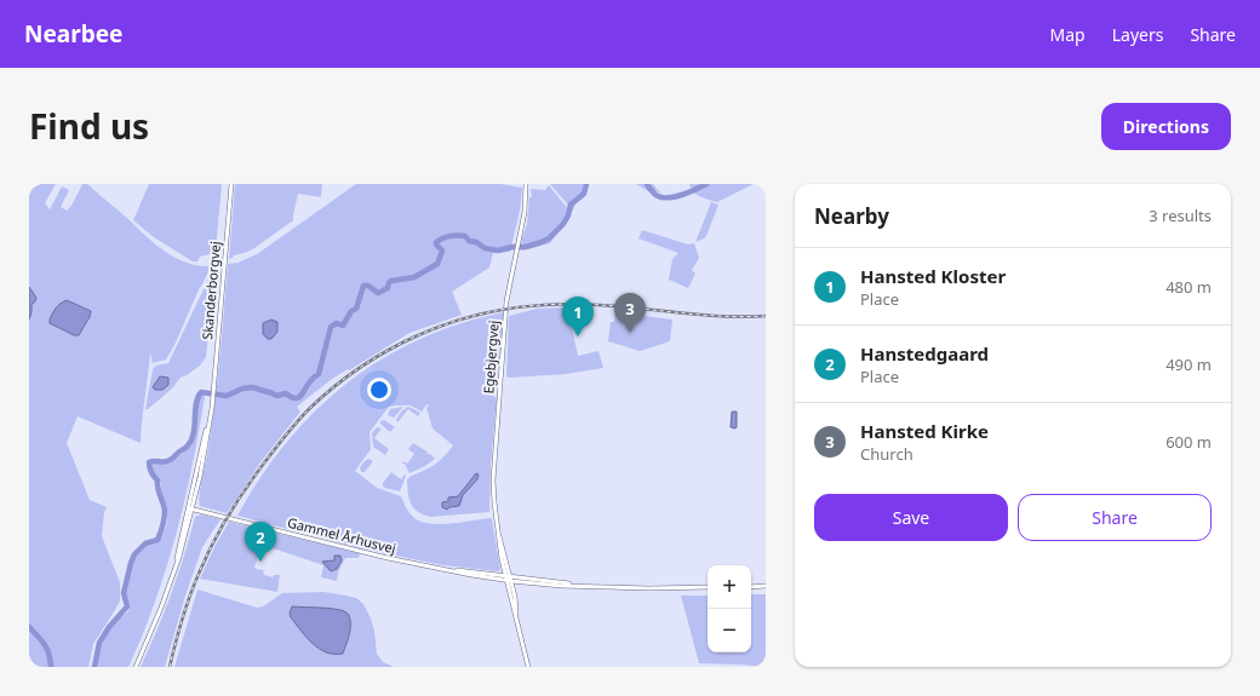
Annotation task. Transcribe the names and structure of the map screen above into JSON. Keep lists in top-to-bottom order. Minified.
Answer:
{"streets":{"main road":["Skanderborgvej","Egebjergvej","Gammel Århusvej"]},"crossings":[["Skanderborgvej","Gammel Århusvej"],["Egebjergvej","Gammel Århusvej"]],"page":{"header":"Nearbee","nav":["Map","Layers","Share"],"title":"Find us","buttons":["Directions",["Save","Share"]],"heading":["Nearby","3 results"],"list":[{"mark":"1","name":"Hansted Kloster","note":"Place","value":"480 m"},{"mark":"2","name":"Hanstedgaard","note":"Place","value":"490 m"},{"mark":"3","name":"Hansted Kirke","note":"Church","value":"600 m"}],"pins":["3","1","2"],"map_buttons":["+","−"]}}
